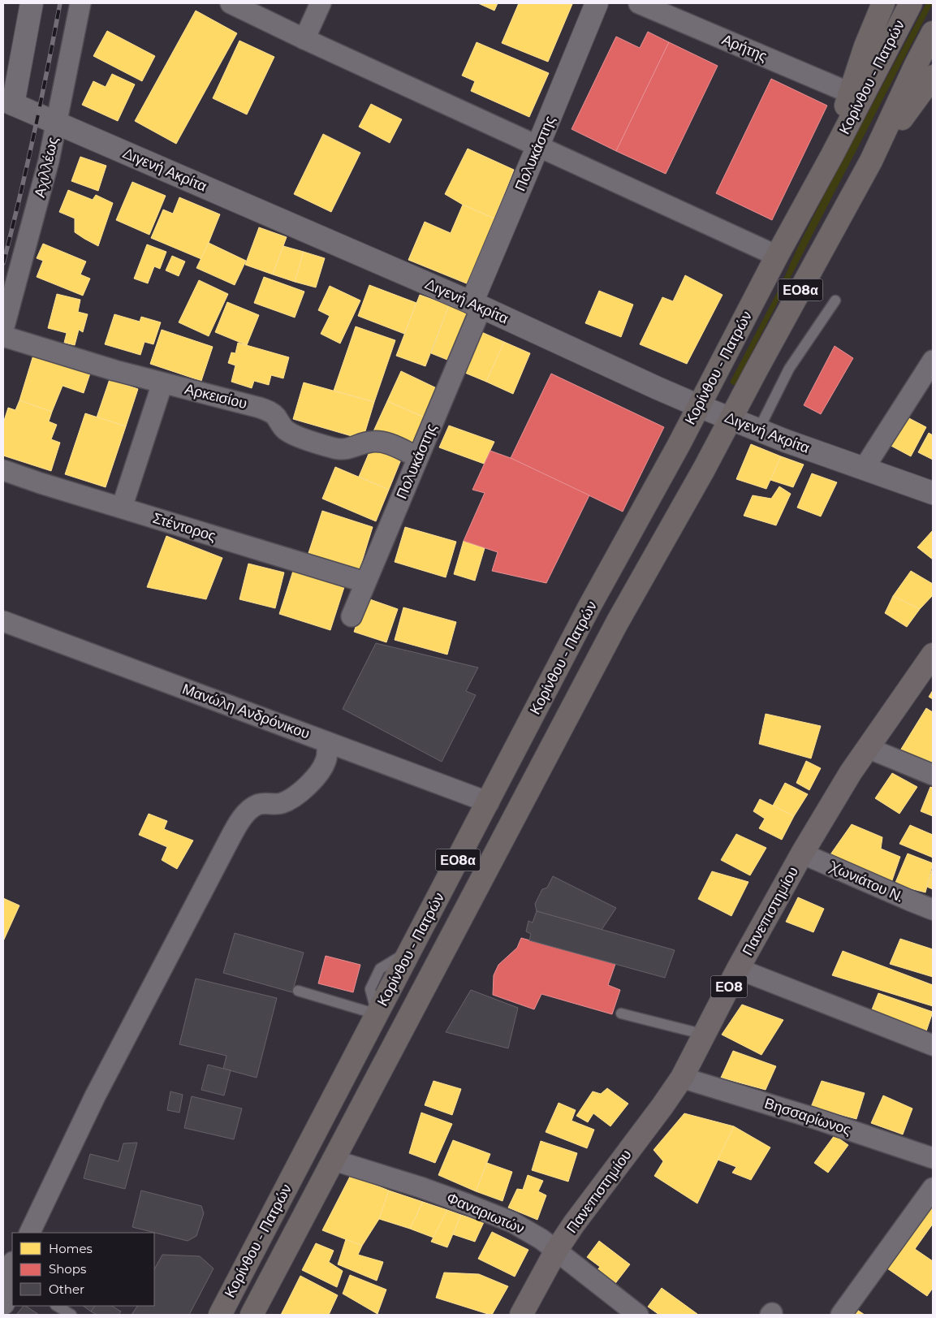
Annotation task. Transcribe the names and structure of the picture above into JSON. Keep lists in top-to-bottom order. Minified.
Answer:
{"streets":{"highway":["Κορίνθου - Πατρών","ΕΟ8α"],"main road":["Πανεπιστημίου","ΕΟ8"],"street":["Αρήτης","Πολυκάστης","Αχιλλέως","Διγενή Ακρίτα","Αρκεισίου","Στέντορος","Μανώλη Ανδρόνικου","Χωνιάτου Ν.","Βησσαρίωνος","Φαναριωτών"]},"crossings":[["Κορίνθου - Πατρών","Διγενή Ακρίτα"],["Κορίνθου - Πατρών","Μανώλη Ανδρόνικου"],["Κορίνθου - Πατρών","Φαναριωτών"],["Πολυκάστης","Διγενή Ακρίτα"],["Πολυκάστης","Αρκεισίου"],["Πολυκάστης","Στέντορος"],["Αχιλλέως","Διγενή Ακρίτα"],["Χωνιάτου Ν.","Πανεπιστημίου"],["Πανεπιστημίου","Βησσαρίωνος"],["Πανεπιστημίου","Φαναριωτών"]],"legend":["Homes","Shops","Other"]}
